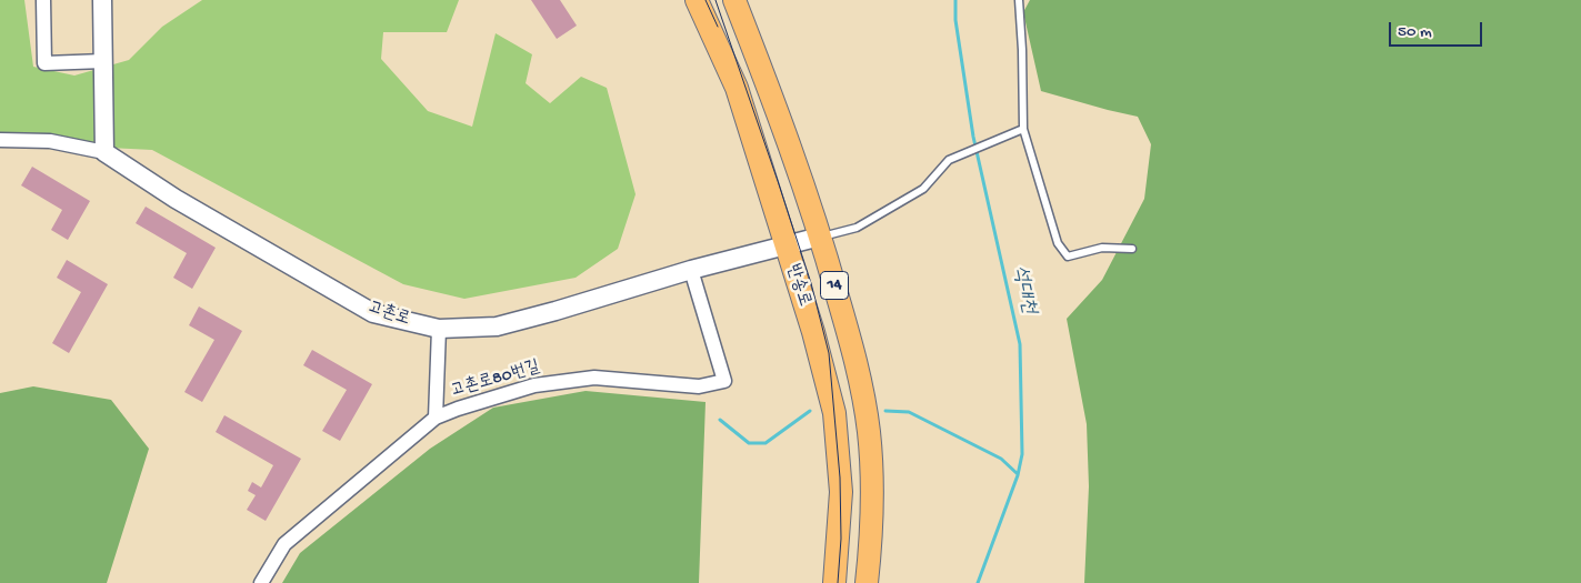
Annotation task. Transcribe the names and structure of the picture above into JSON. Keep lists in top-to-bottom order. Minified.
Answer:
{"streets":{"main road":["반송로","14"],"street":["고촌로","고촌로80번길"]},"crossings":[["반송로","고촌로"],["고촌로","고촌로80번길"]],"water":["석대천"],"scale_bar":"50 m"}
